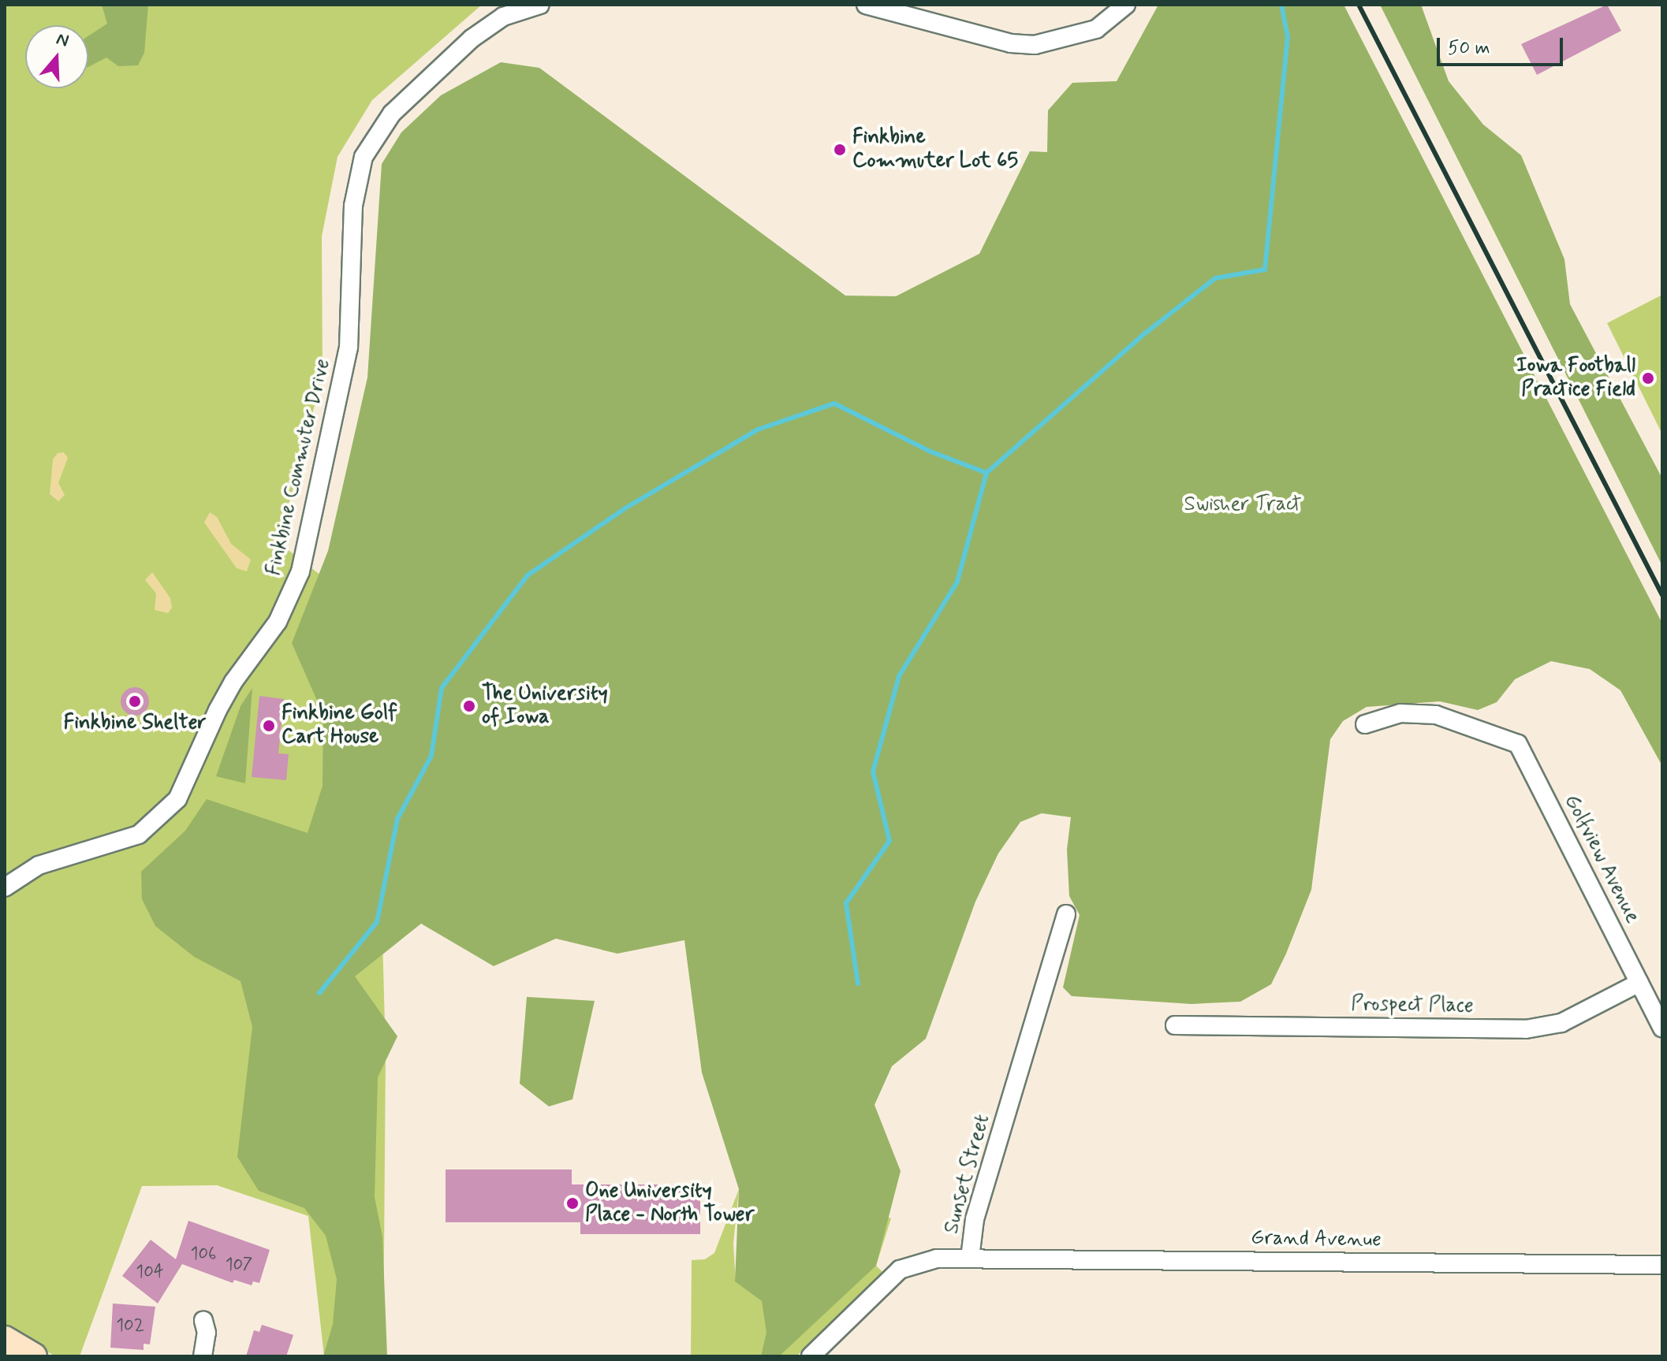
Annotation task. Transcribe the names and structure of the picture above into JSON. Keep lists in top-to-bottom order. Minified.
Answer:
{"streets":{"street":["Finkbine Commuter Drive","Golfview Avenue","Prospect Place","Sunset Street","Grand Avenue"]},"crossings":[["Golfview Avenue","Prospect Place"],["Sunset Street","Grand Avenue"]],"parks":["Swisher Tract"],"places":["Finkbine Commuter Lot 65","Iowa Football Practice Field","Finkbine Shelter","The University of Iowa","Finkbine Golf Cart House","One University Place - North Tower"],"house_numbers":["106","107","104","102"],"scale_bar":"50 m","north":"top"}
